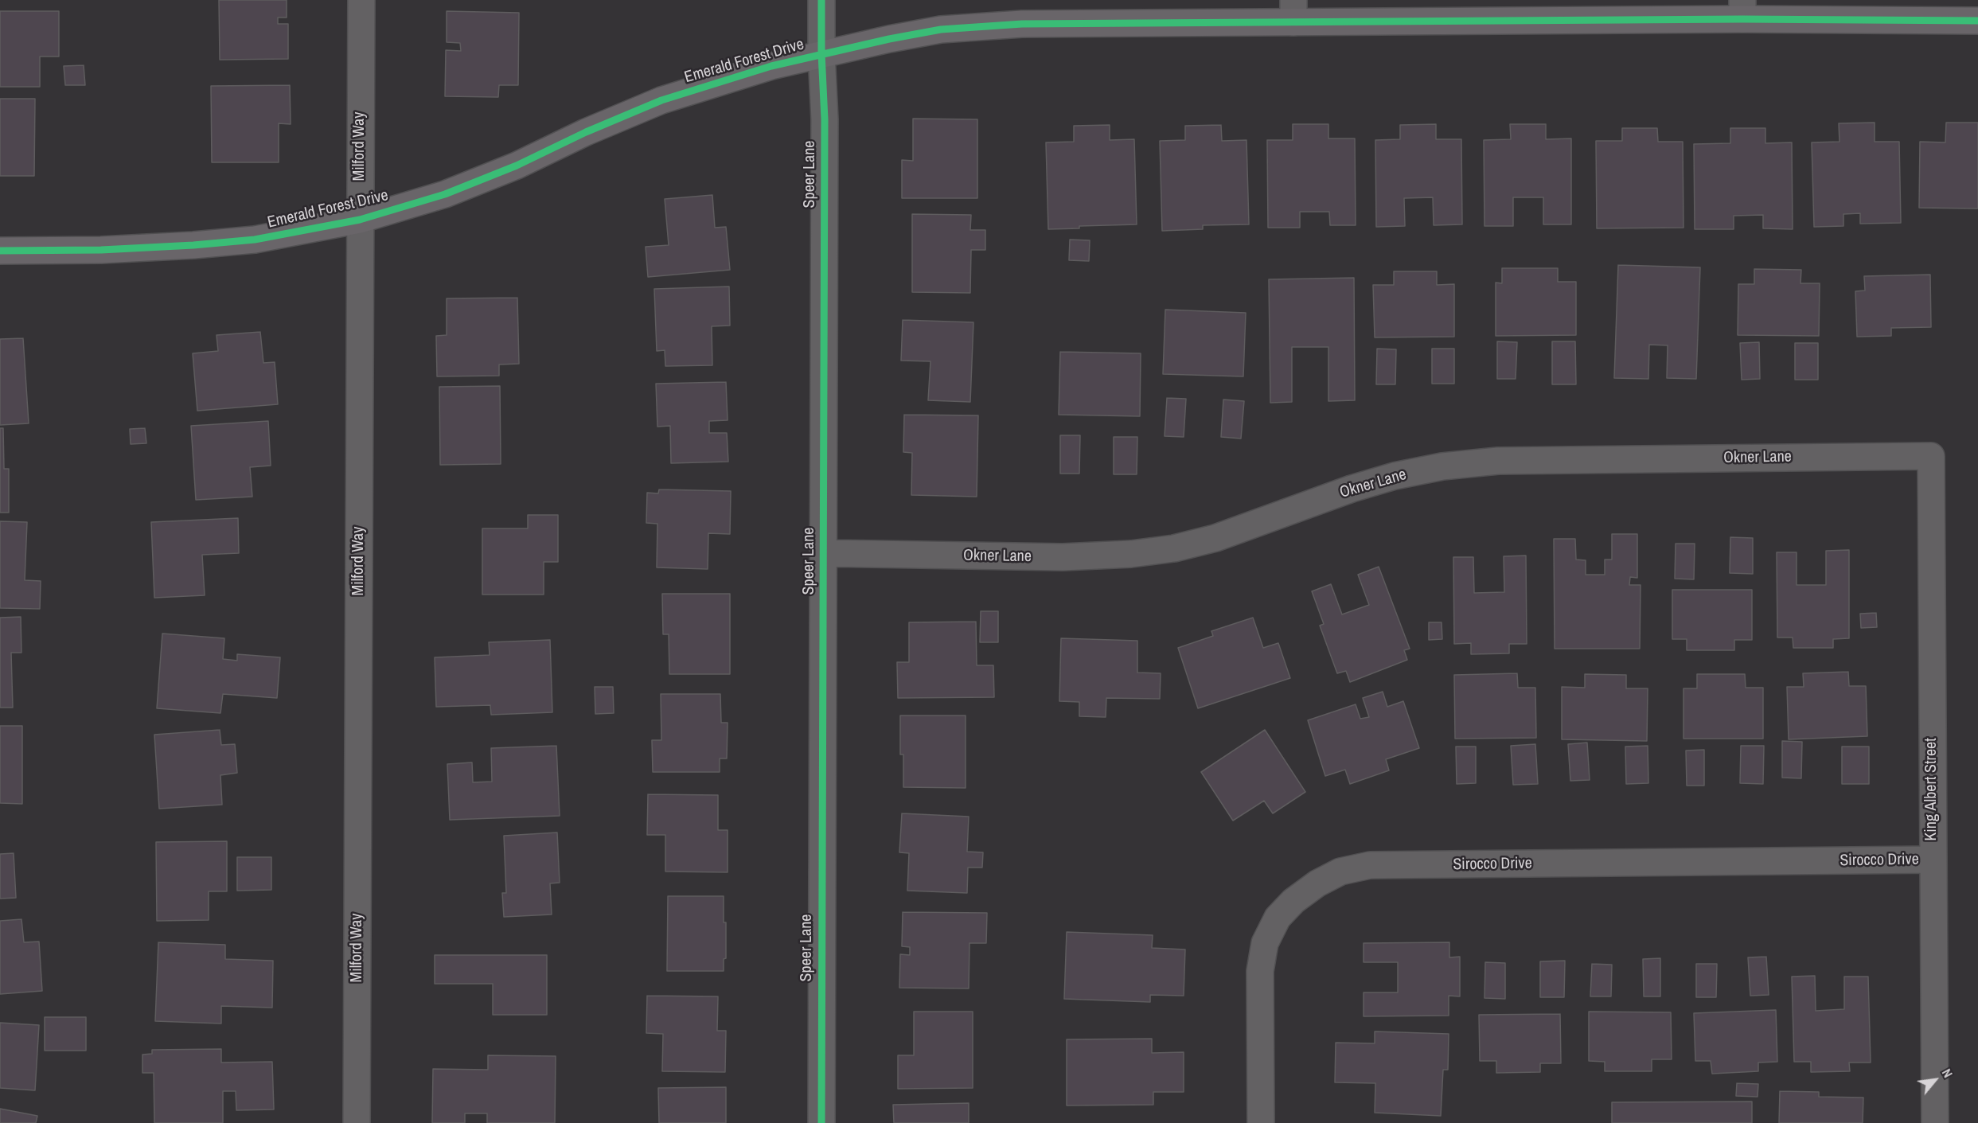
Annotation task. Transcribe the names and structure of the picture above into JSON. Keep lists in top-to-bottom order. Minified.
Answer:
{"streets":{"street":["Emerald Forest Drive","Milford Way","Speer Lane","Okner Lane","King Albert Street","Sirocco Drive"]},"crossings":[["Emerald Forest Drive","Milford Way"],["Emerald Forest Drive","Speer Lane"],["Speer Lane","Okner Lane"],["Okner Lane","King Albert Street"],["King Albert Street","Sirocco Drive"]],"north":"top right"}
